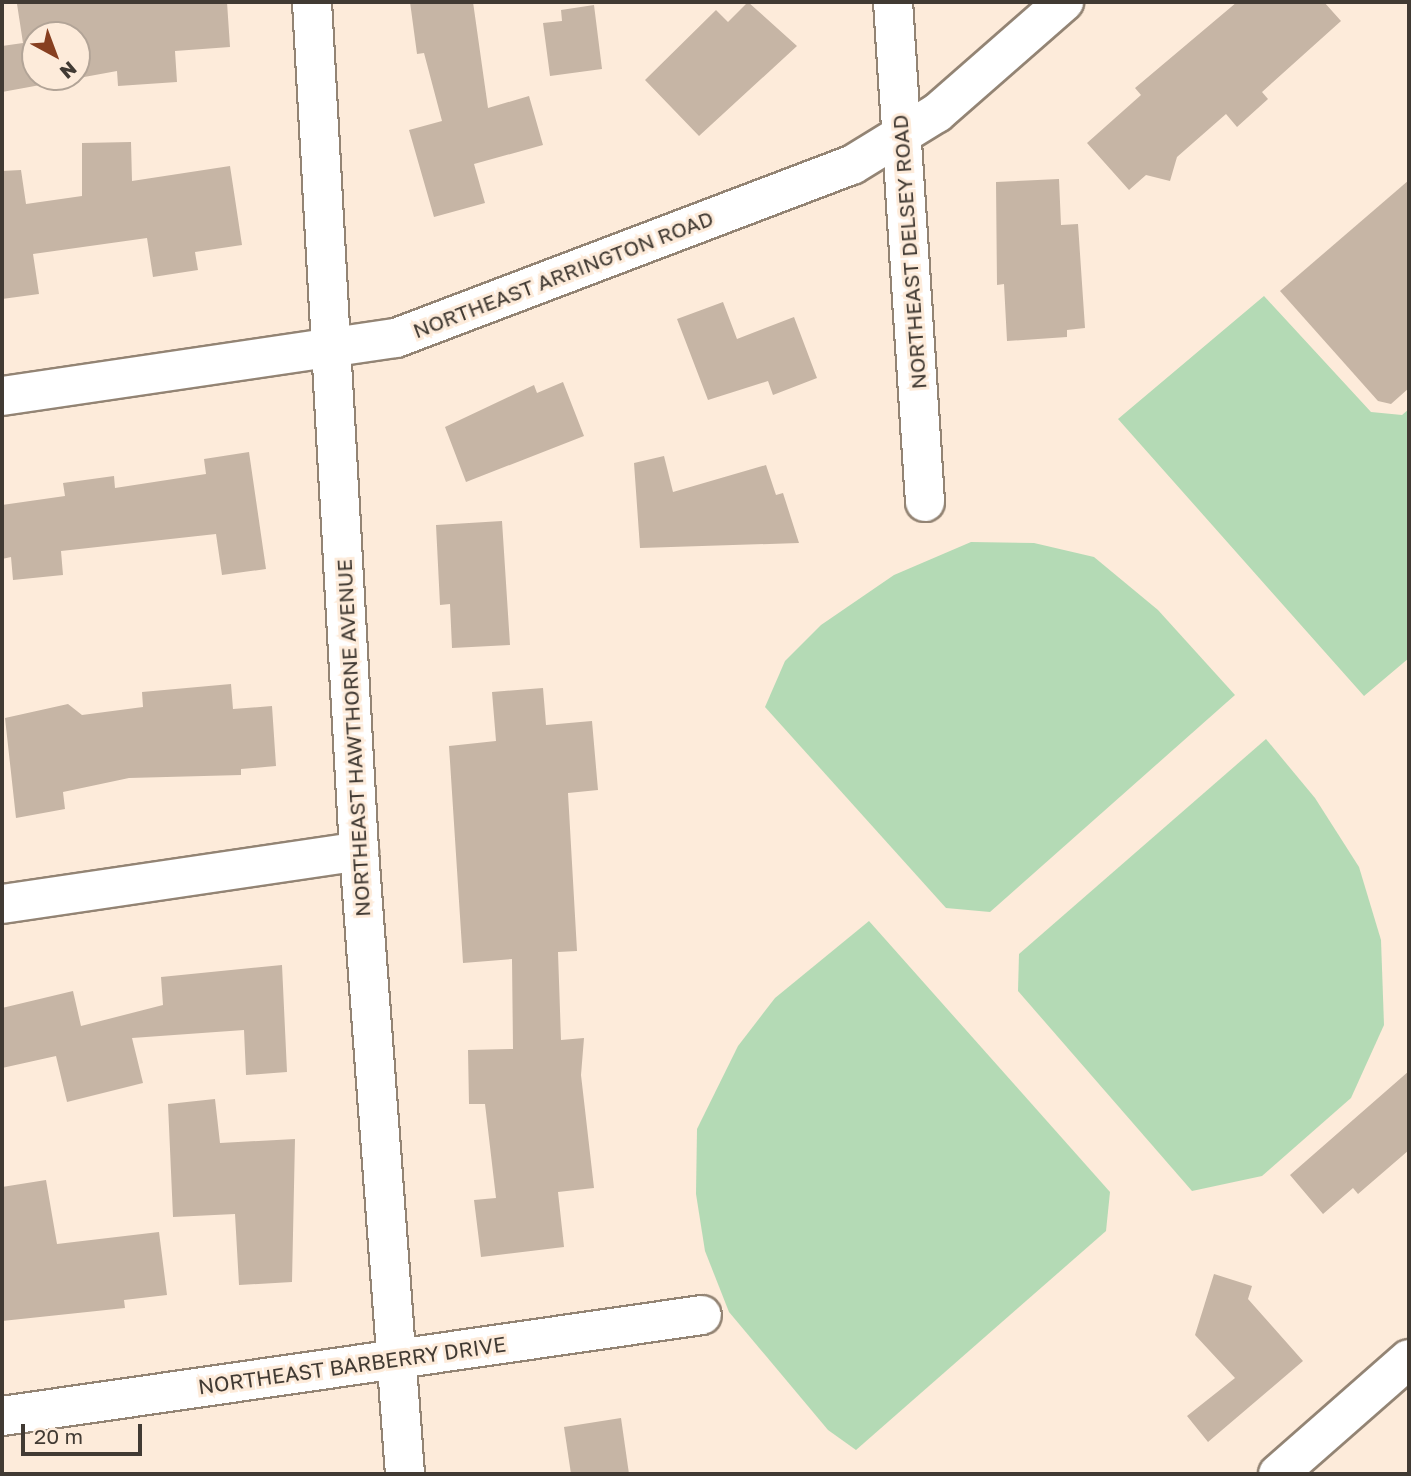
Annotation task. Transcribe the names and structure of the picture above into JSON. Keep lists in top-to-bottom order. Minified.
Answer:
{"streets":{"street":["NORTHEAST DELSEY ROAD","NORTHEAST ARRINGTON ROAD","NORTHEAST HAWTHORNE AVENUE","NORTHEAST BARBERRY DRIVE"]},"crossings":[["NORTHEAST DELSEY ROAD","NORTHEAST ARRINGTON ROAD"],["NORTHEAST ARRINGTON ROAD","NORTHEAST HAWTHORNE AVENUE"],["NORTHEAST HAWTHORNE AVENUE","NORTHEAST BARBERRY DRIVE"]],"scale_bar":"20 m","north":"bottom right"}
